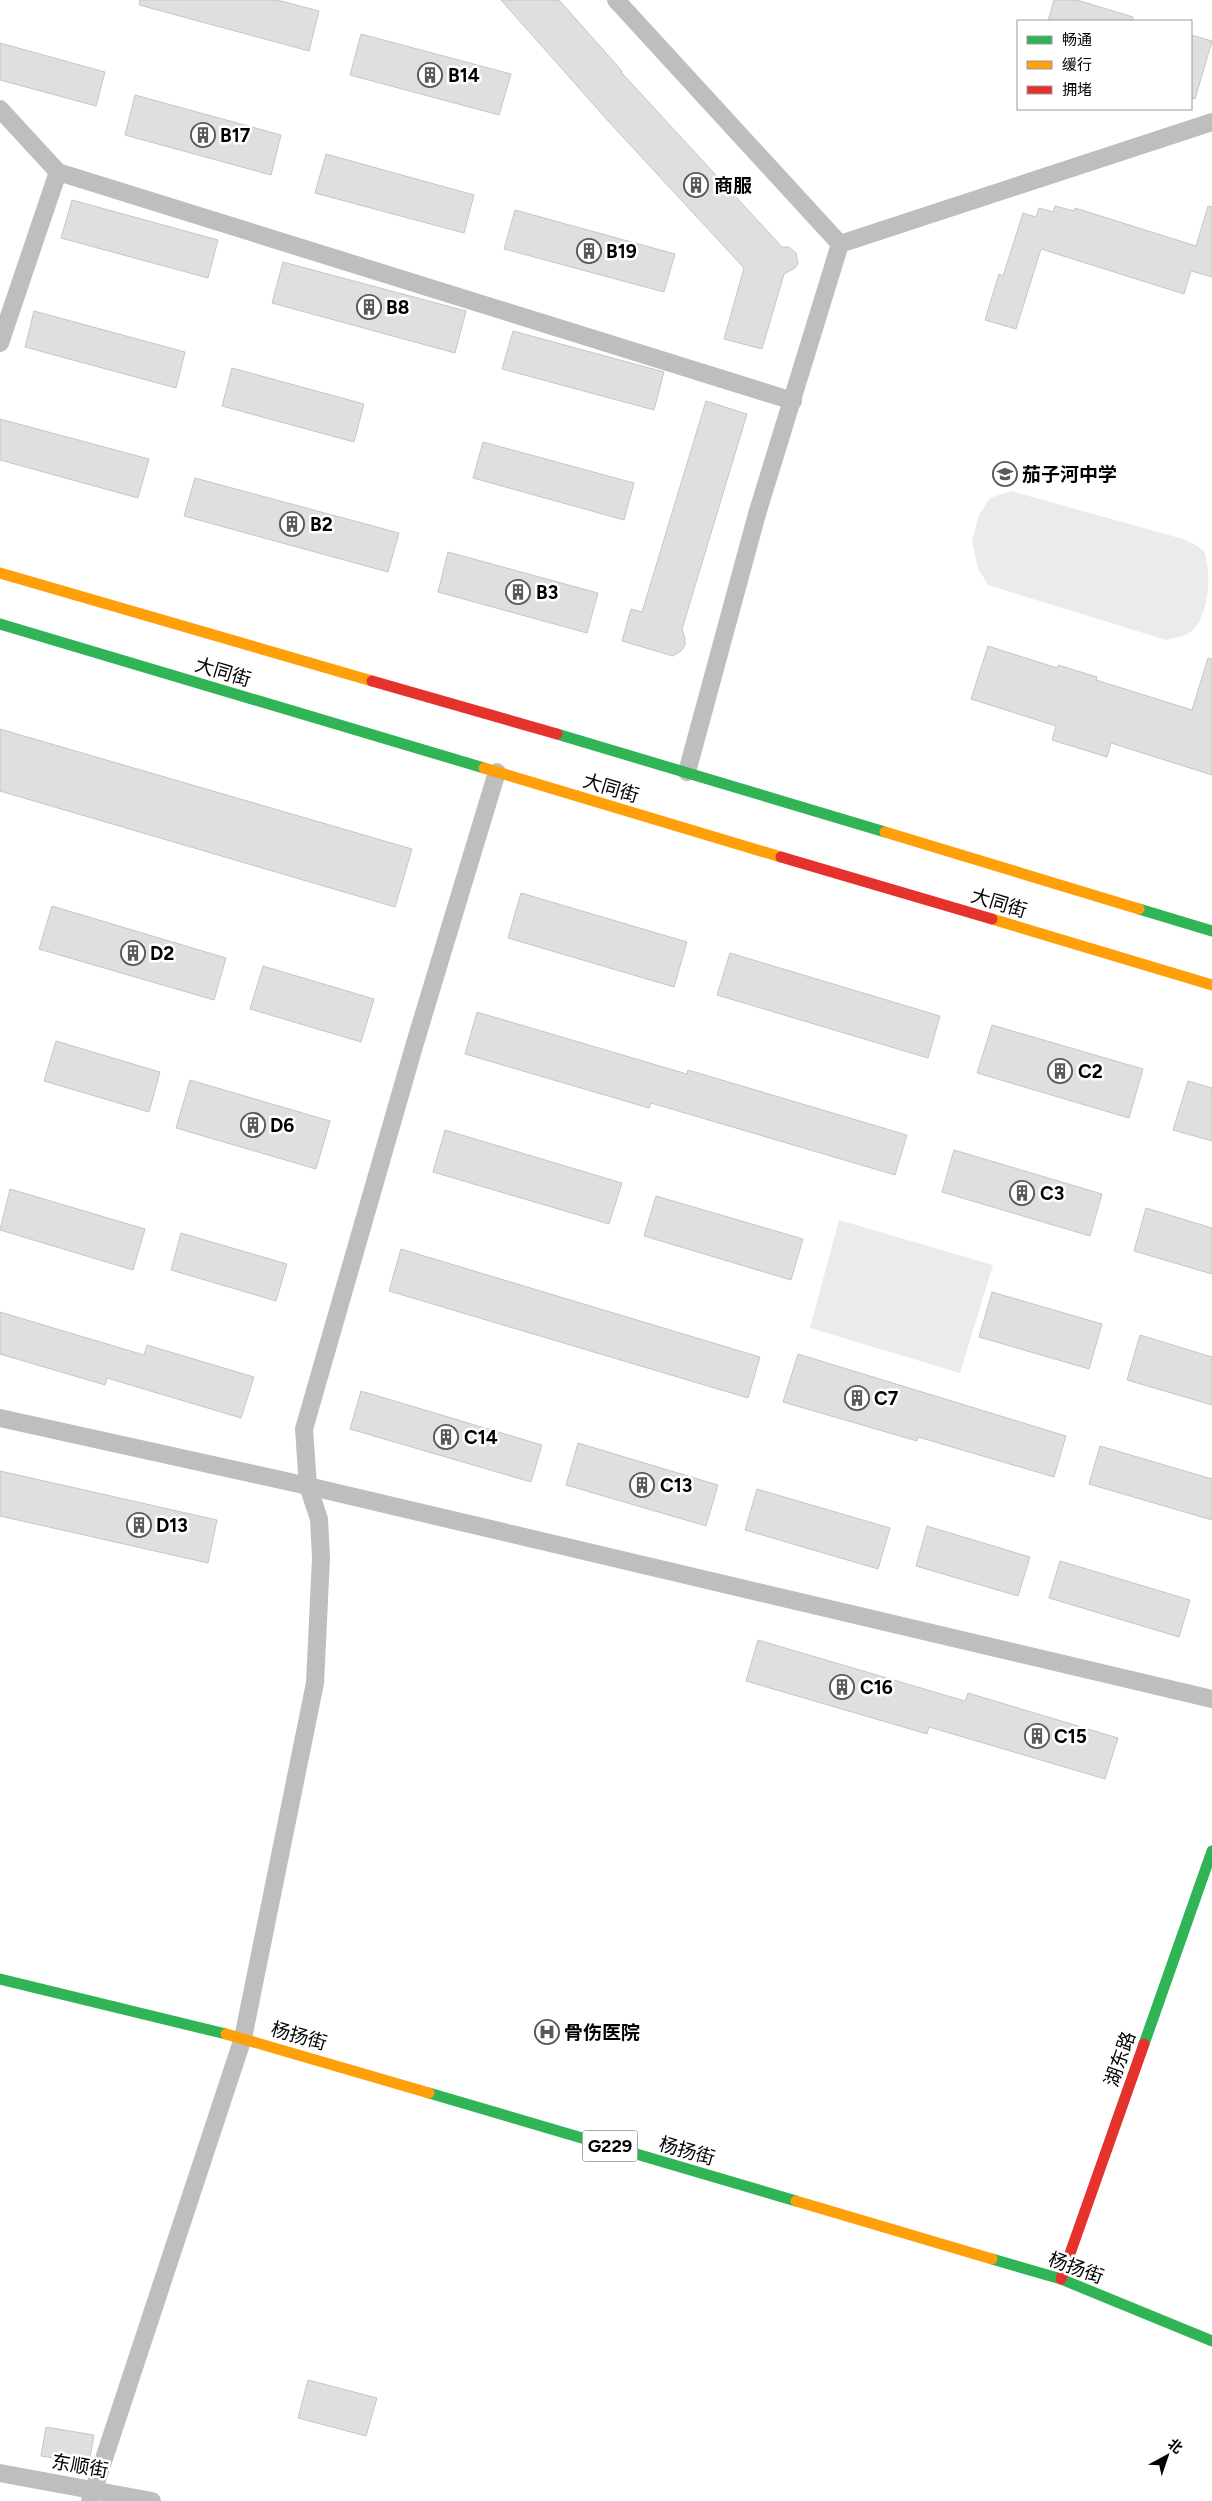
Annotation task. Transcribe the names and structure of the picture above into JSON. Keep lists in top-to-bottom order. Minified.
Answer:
{"streets":{"main road":["大同街","杨扬街","湖东路","G229"],"street":["东顺街"]},"crossings":[["杨扬街","湖东路"]],"places":{"building":["B14","B17","商服","B19","B8","B2","B3","D2","C2","D6","C3","C7","C14","C13","D13","C16","C15"],"school or university":["茄子河中学"],"hospital":["骨伤医院"]},"legend":["畅通","缓行","拥堵"],"north":"top right"}
